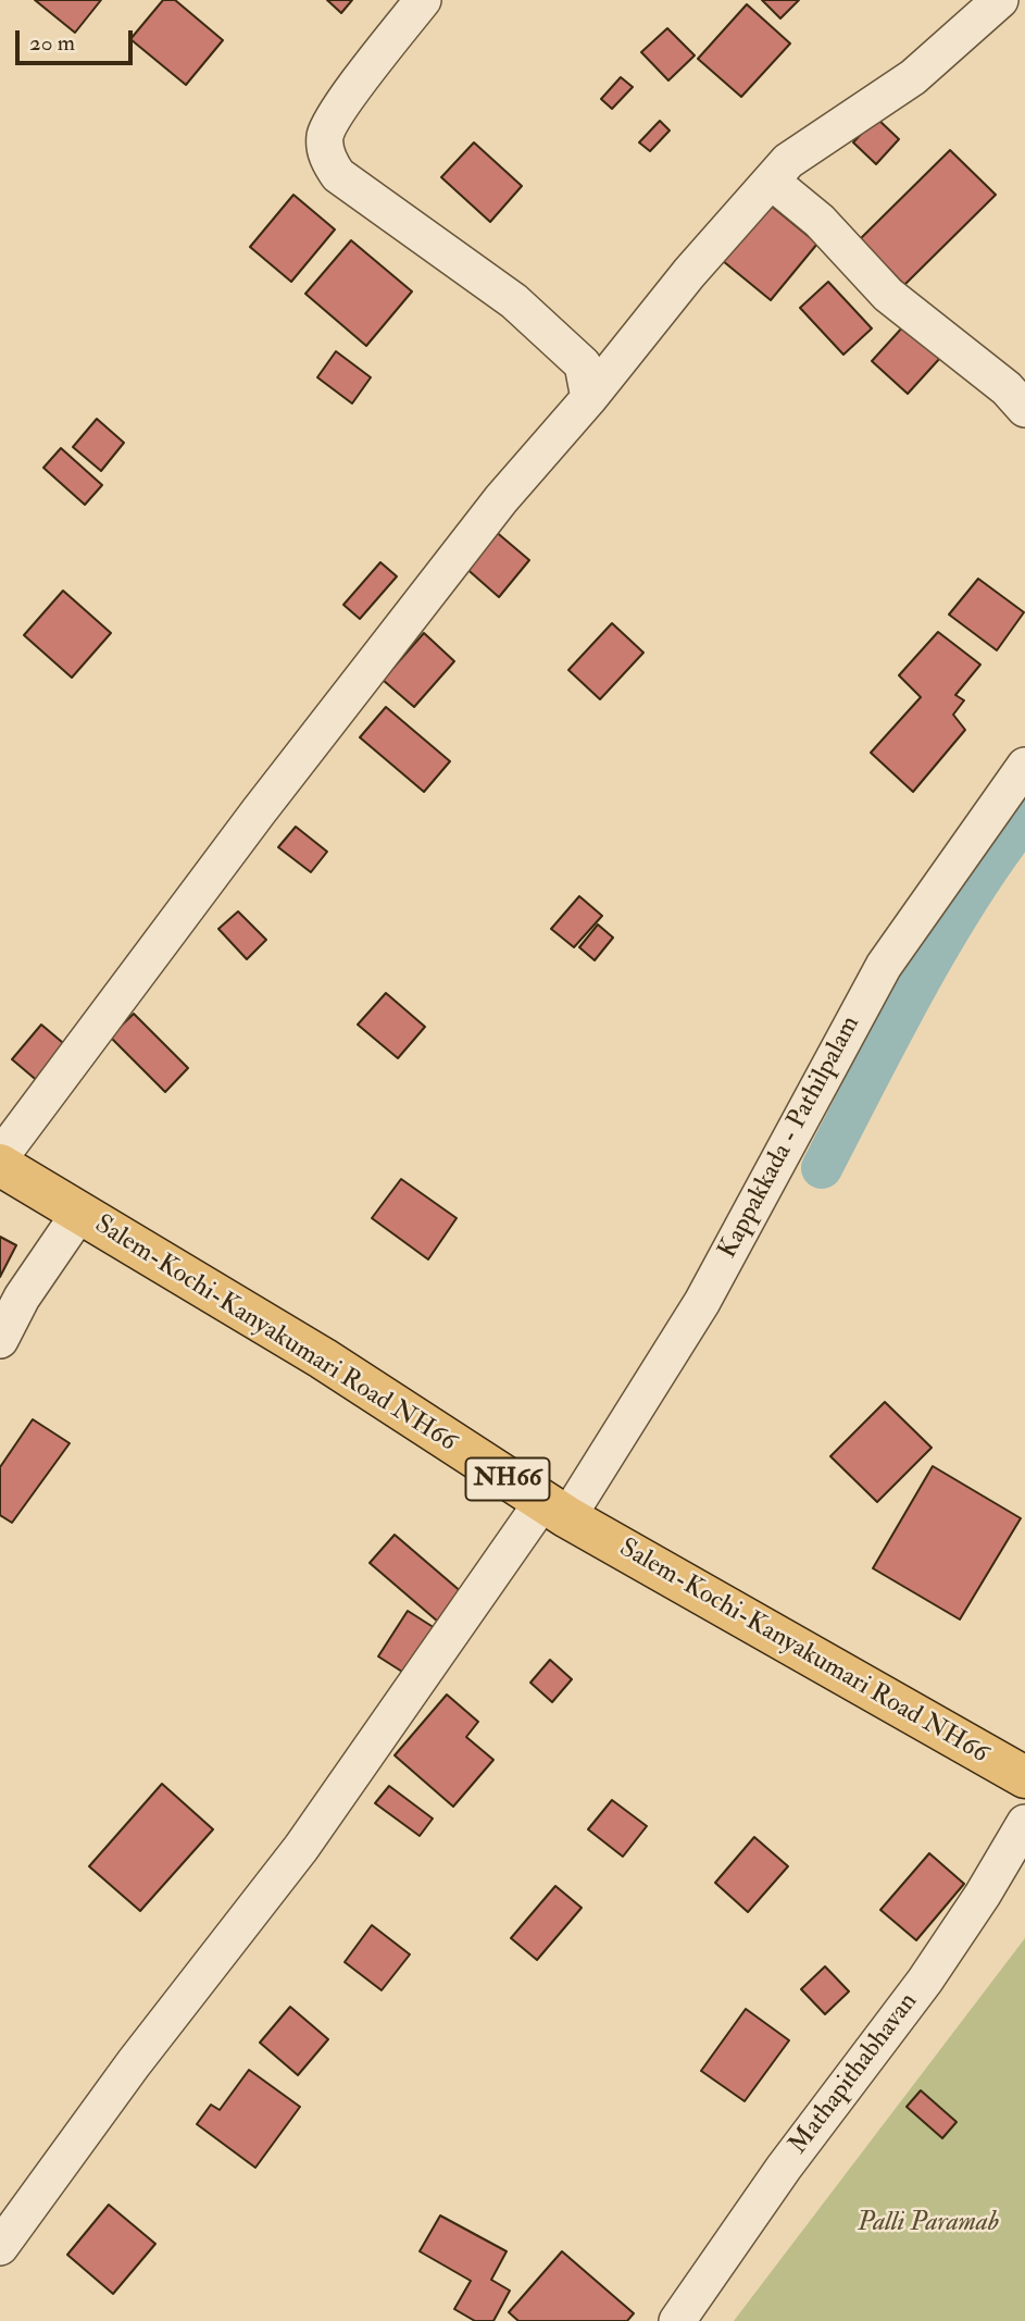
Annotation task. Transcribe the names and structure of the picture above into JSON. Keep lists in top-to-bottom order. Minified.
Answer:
{"streets":{"highway":["Salem-Kochi-Kanyakumari Road NH66","NH66"],"street":["Kappakkada - Pathilpalam","Mathapithabhavan"]},"crossings":[["Kappakkada - Pathilpalam","Salem-Kochi-Kanyakumari Road NH66"]],"parks":["Palli Paramab"],"scale_bar":"20 m"}
